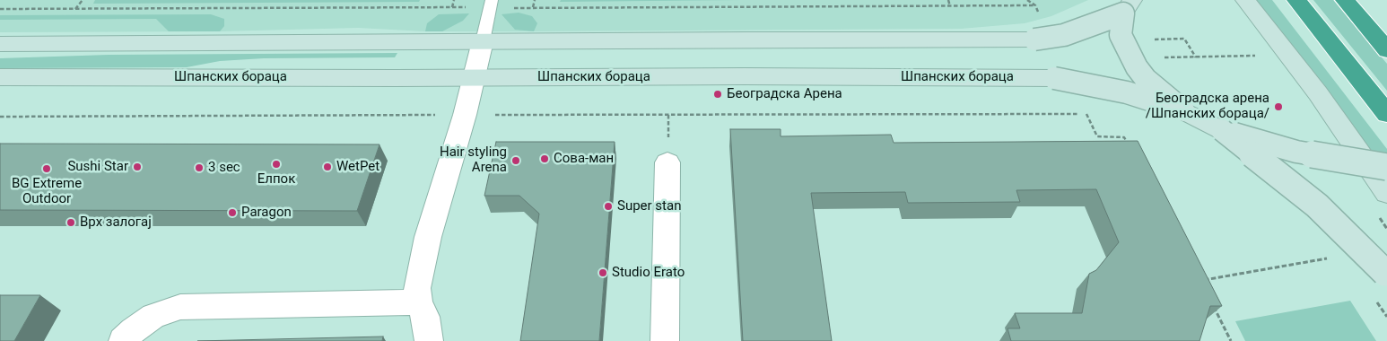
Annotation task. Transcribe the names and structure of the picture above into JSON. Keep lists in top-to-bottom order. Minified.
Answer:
{"streets":{"street":["Шпанских бораца"]},"places":["Београдска Арена","Београдска арена /Шпанских бораца/","Сова-ман","Hair styling Arena","Елпок","Sushi Star","WetPet","3 sec","BG Extreme Outdoor","Super stan","Paragon","Врх залогај","Studio Erato"]}
